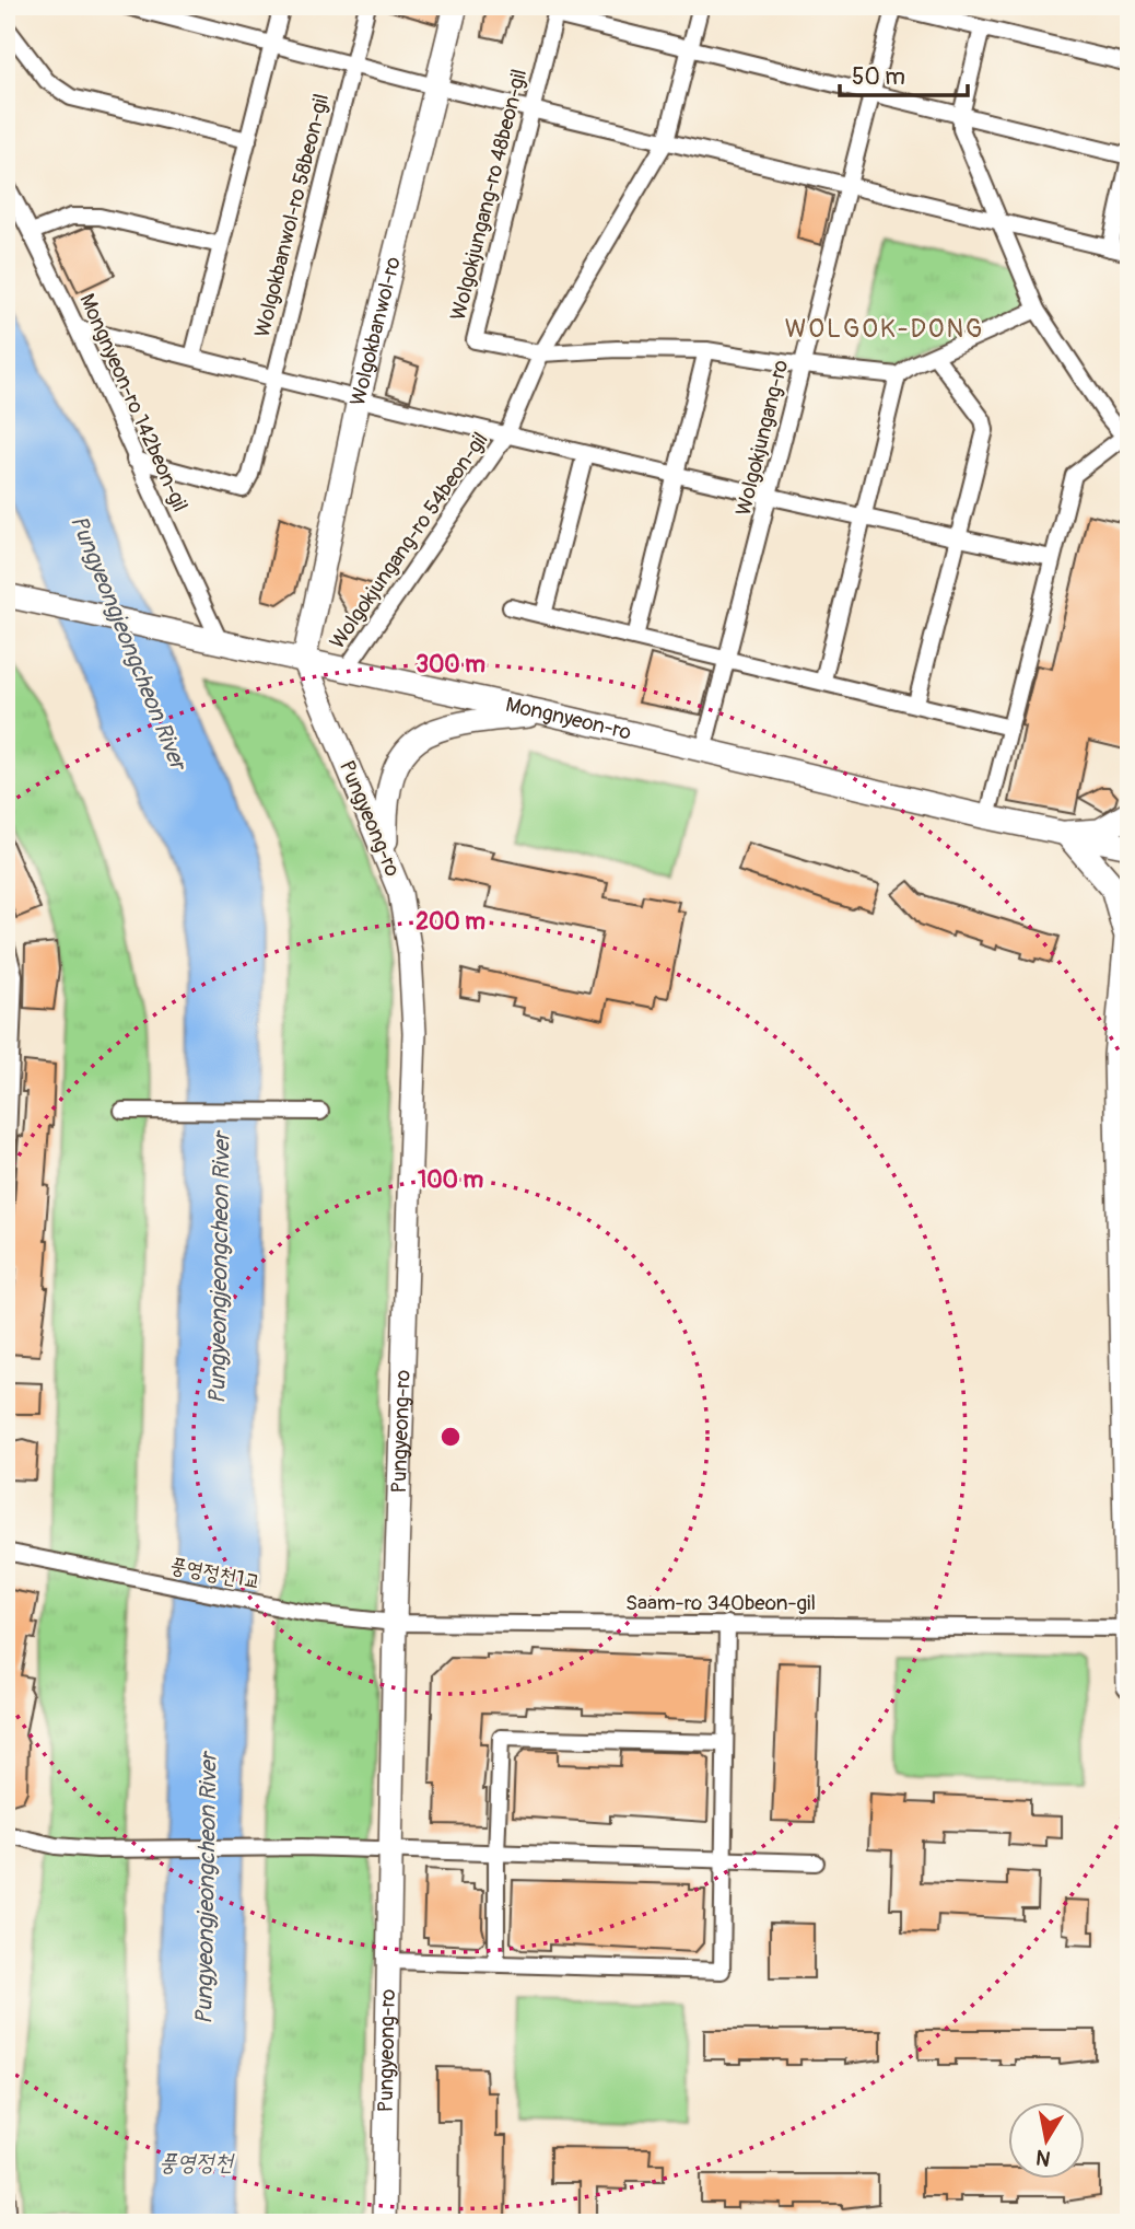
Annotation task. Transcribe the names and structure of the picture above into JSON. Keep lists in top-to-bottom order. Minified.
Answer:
{"streets":{"main road":["Wolgokbanwol-ro","Mongnyeon-ro","Pungyeong-ro"],"street":["Wolgokjungang-ro 48beon-gil","Wolgokbanwol-ro 58beon-gil","Mongnyeon-ro 142beon-gil","Wolgokjungang-ro","Wolgokjungang-ro 54beon-gil","풍영정천1교","Saam-ro 340beon-gil"]},"crossings":[["Wolgokjungang-ro 48beon-gil","Wolgokjungang-ro"],["Wolgokbanwol-ro 58beon-gil","Mongnyeon-ro 142beon-gil"],["Wolgokbanwol-ro 58beon-gil","Wolgokjungang-ro 54beon-gil"],["Wolgokbanwol-ro","Wolgokjungang-ro 54beon-gil"],["Wolgokbanwol-ro","Mongnyeon-ro"],["Wolgokbanwol-ro","Pungyeong-ro"],["Mongnyeon-ro 142beon-gil","Wolgokjungang-ro 54beon-gil"],["Mongnyeon-ro 142beon-gil","Mongnyeon-ro"],["Wolgokjungang-ro","Wolgokjungang-ro 54beon-gil"],["Wolgokjungang-ro","Mongnyeon-ro"],["Wolgokjungang-ro 54beon-gil","Mongnyeon-ro"],["Mongnyeon-ro","Pungyeong-ro"],["Pungyeong-ro","Saam-ro 340beon-gil"],["풍영정천1교","Saam-ro 340beon-gil"]],"districts":["WOLGOK-DONG"],"water":["Pungyeongjeongcheon River","풍영정천"],"scale_bar":"50 m","north":"bottom","rings":["300 m","200 m","100 m"]}
